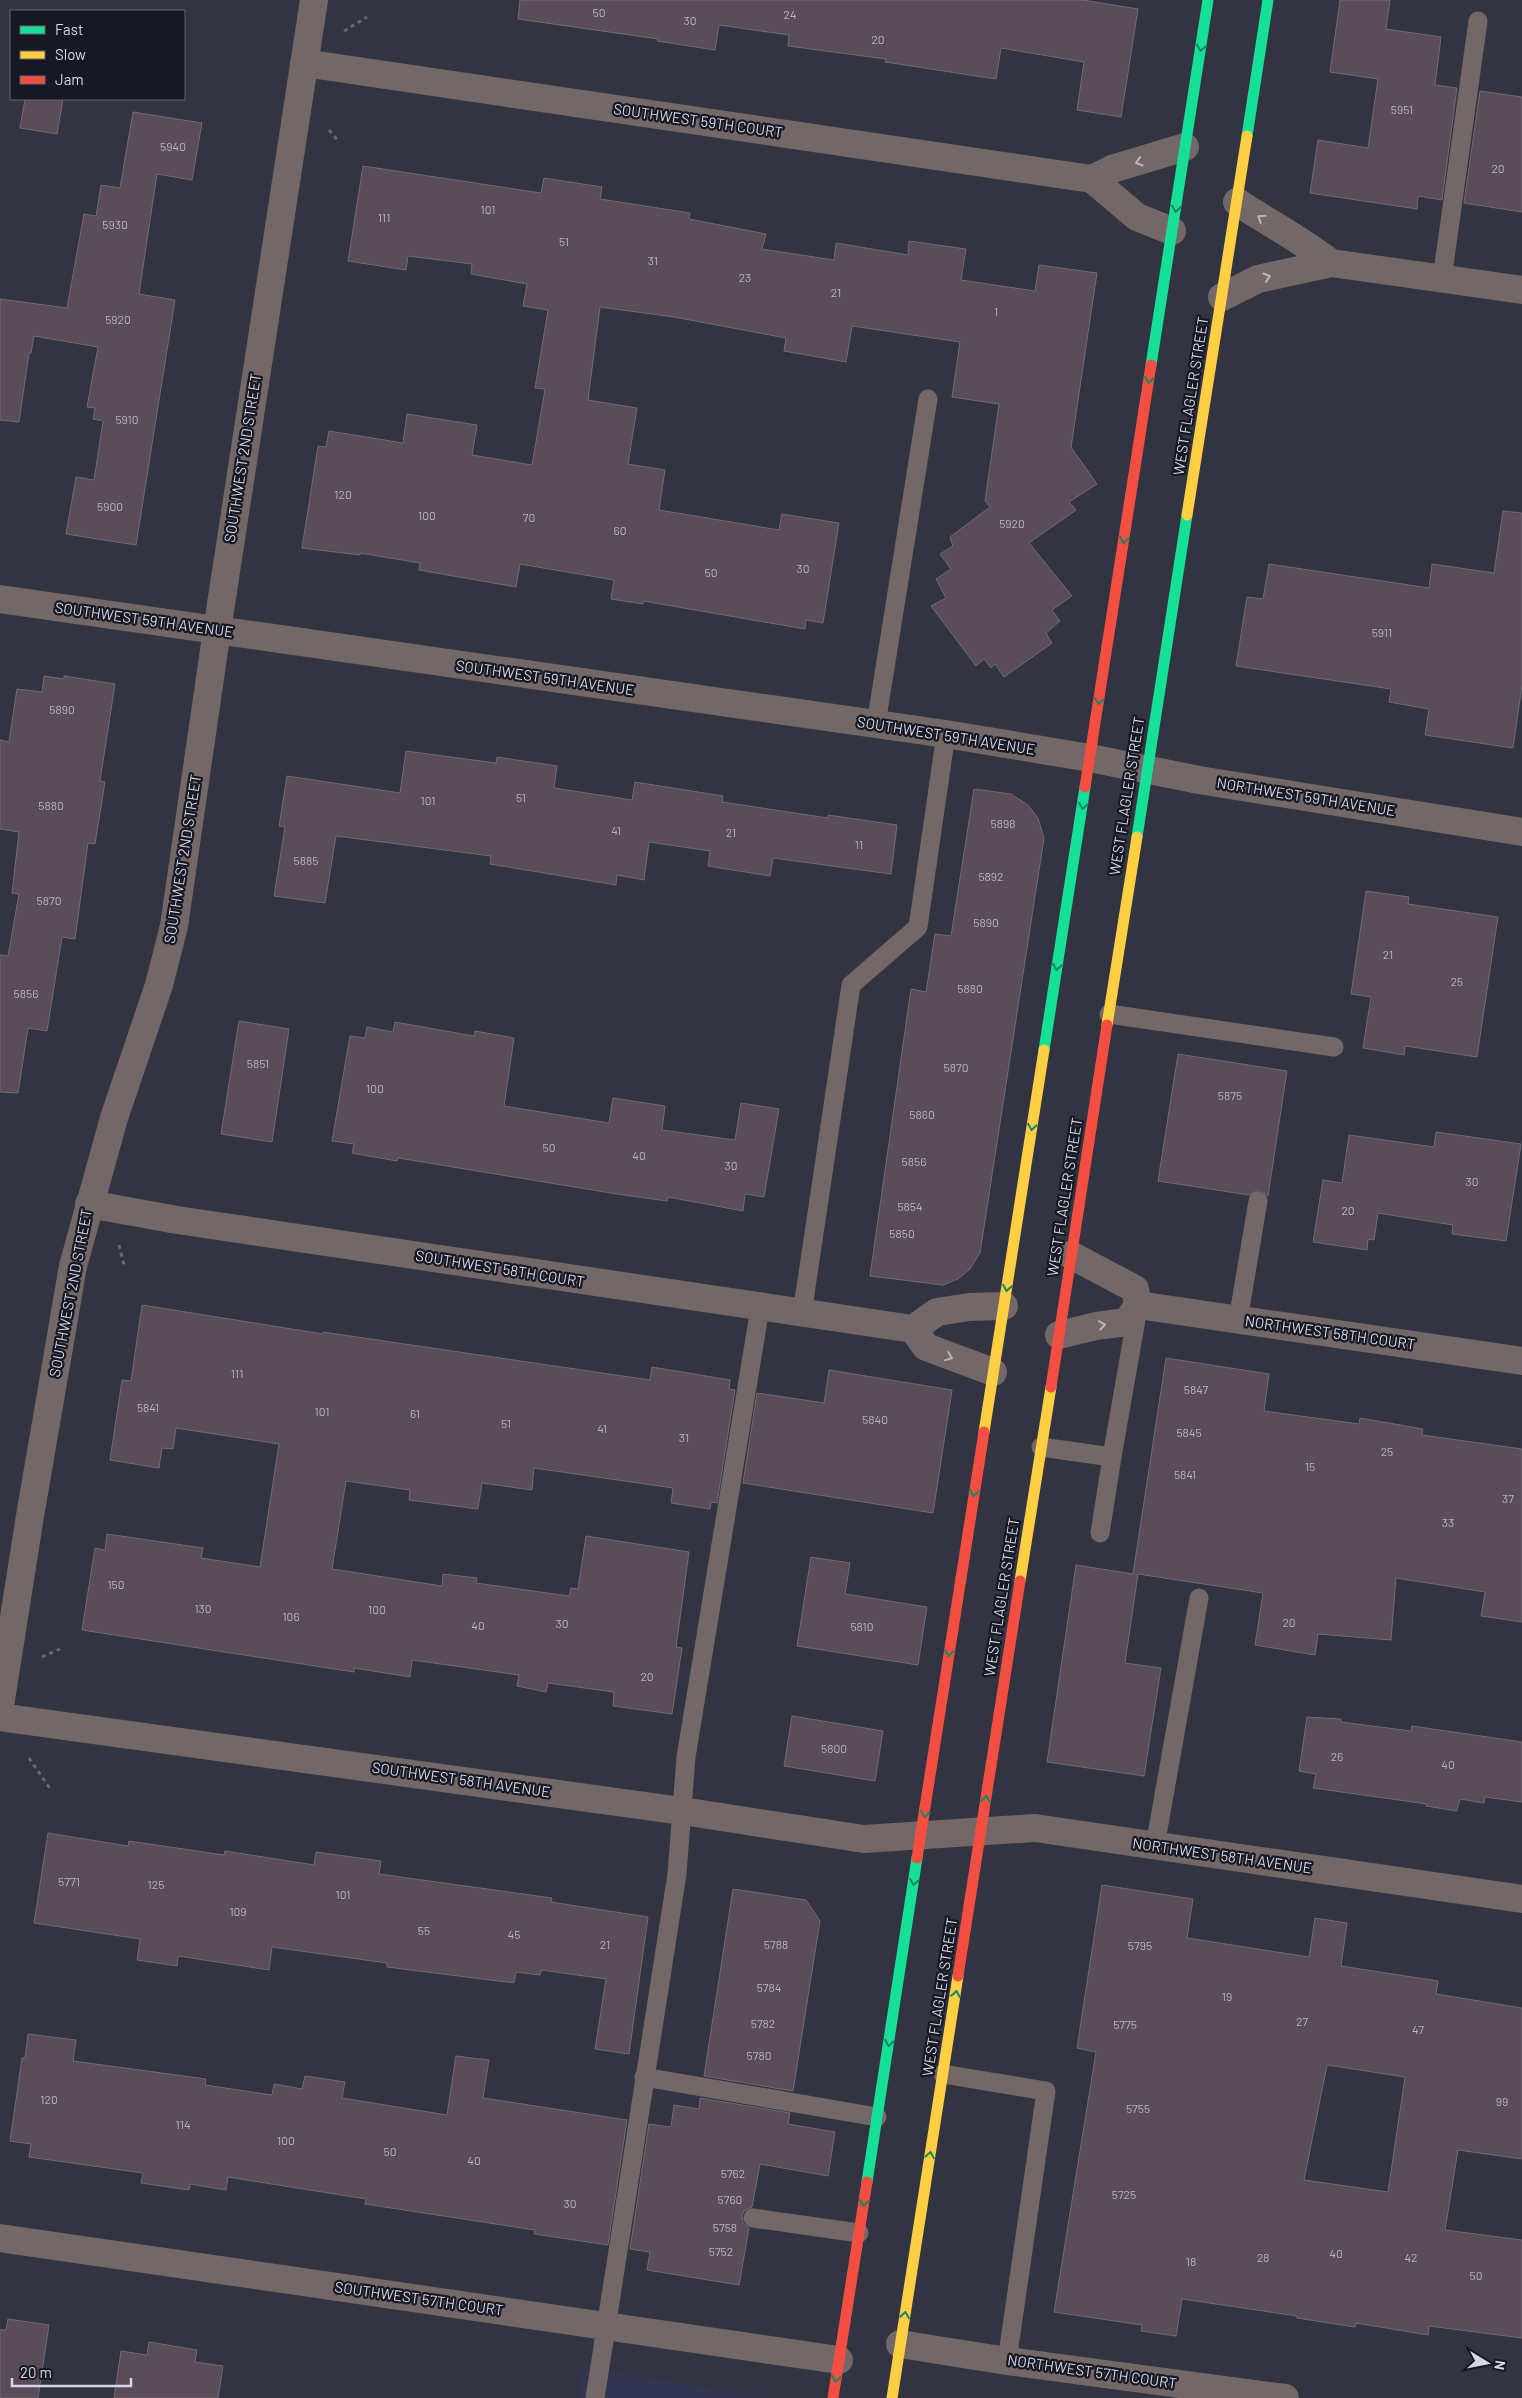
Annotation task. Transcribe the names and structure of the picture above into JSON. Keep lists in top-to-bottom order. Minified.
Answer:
{"streets":{"main road":["WEST FLAGLER STREET"],"street":["SOUTHWEST 59TH COURT","SOUTHWEST 2ND STREET","SOUTHWEST 59TH AVENUE","NORTHWEST 59TH AVENUE","SOUTHWEST 58TH COURT","NORTHWEST 58TH COURT","SOUTHWEST 58TH AVENUE","NORTHWEST 58TH AVENUE","SOUTHWEST 57TH COURT","NORTHWEST 57TH COURT"]},"crossings":[["SOUTHWEST 59TH COURT","SOUTHWEST 2ND STREET"],["WEST FLAGLER STREET","NORTHWEST 59TH AVENUE"],["WEST FLAGLER STREET","NORTHWEST 58TH AVENUE"],["WEST FLAGLER STREET","NORTHWEST 57TH COURT"],["SOUTHWEST 2ND STREET","SOUTHWEST 59TH AVENUE"],["SOUTHWEST 2ND STREET","SOUTHWEST 58TH COURT"],["SOUTHWEST 59TH AVENUE","NORTHWEST 59TH AVENUE"],["SOUTHWEST 58TH AVENUE","NORTHWEST 58TH AVENUE"]],"house_numbers":["50","24","30","20","5951","5940","20","101","111","5930","51","31","23","21","1","5920","5910","120","5900","100","70","5920","60","30","50","5911","5890","51","101","5880","5898","41","21","11","5885","5892","5870","5890","21","25","5880","5856","5851","5870","100","5875","5860","50","40","5856","30","30","5854","20","5850","111","5847","5841","101","61","5840","51","41","5845","31","25","15","5841","37","33","150","130","100","106","20","30","40","5810","20","5800","26","40","5771","125","101","109","55","45","21","5788","5795","5784","19","27","5782","5775","47","5780","120","99","5755","114","100","50","40","5762","5725","5760","30","5758","5752","40","28","42","18","50"],"legend":["Fast","Slow","Jam"],"scale_bar":"20 m","north":"right"}
